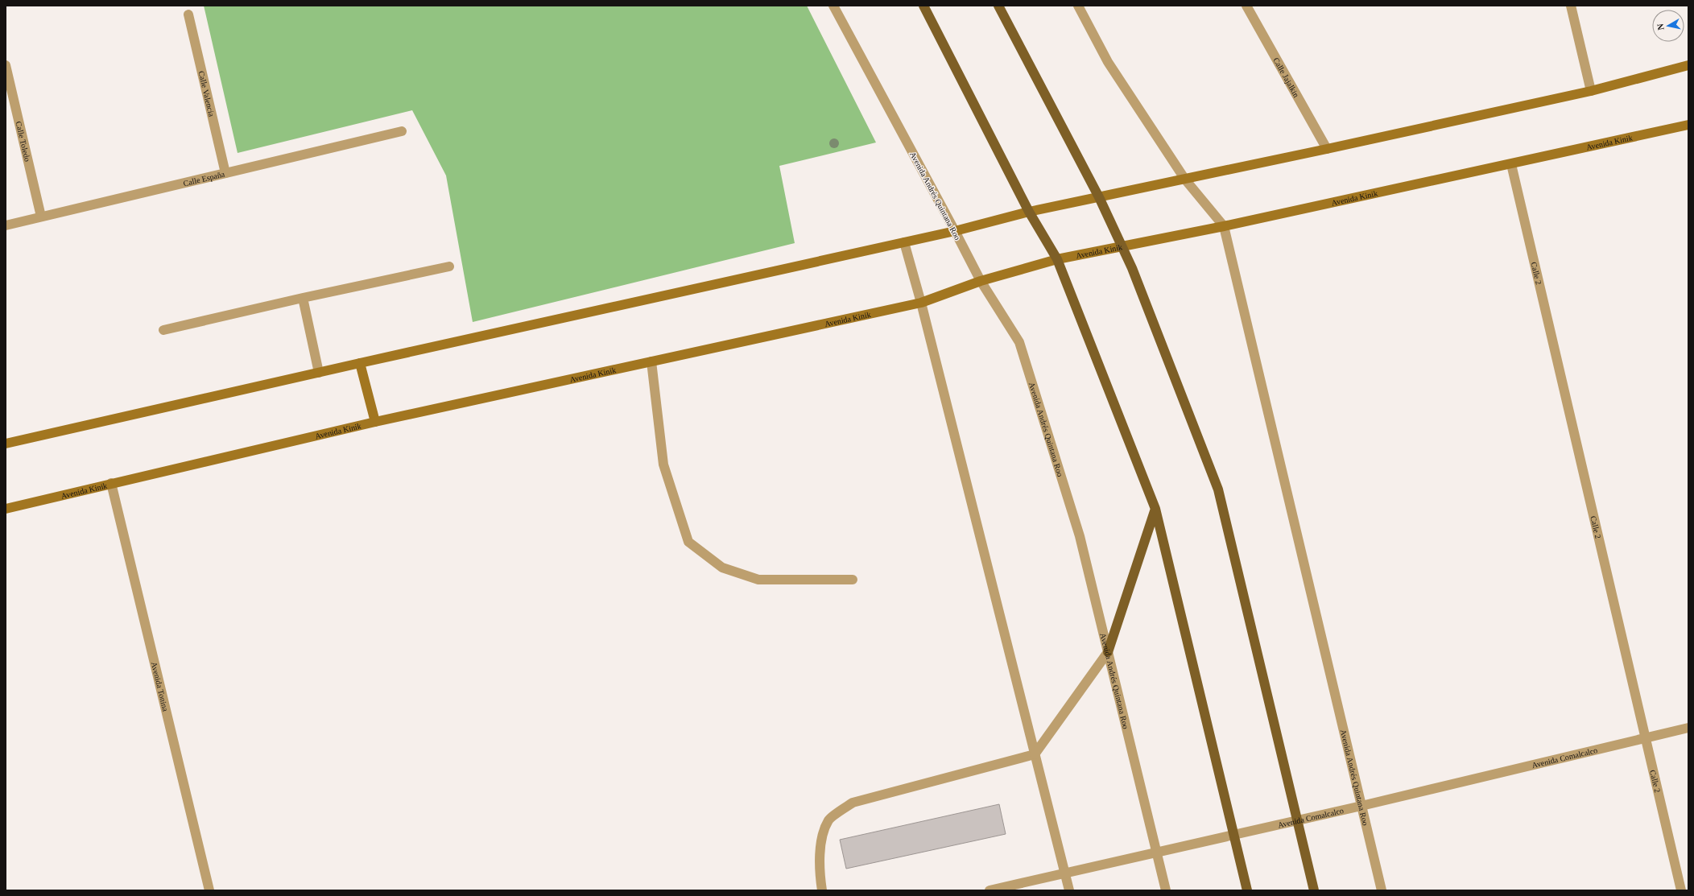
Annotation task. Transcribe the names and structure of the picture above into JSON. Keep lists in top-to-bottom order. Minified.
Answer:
{"streets":{"main road":["Avenida Kinik"],"street":["Calle Jajalkin","Calle Valencia","Calle Toledo","Calle España","Avenida Andrés Quintana Roo","Calle 2","Avenida Tonina","Avenida Comalcalco"]},"crossings":[["Calle Valencia","Calle España"],["Calle Toledo","Calle España"],["Avenida Kinik","Avenida Andrés Quintana Roo"],["Avenida Kinik","Calle 2"],["Avenida Kinik","Avenida Tonina"],["Avenida Andrés Quintana Roo","Avenida Comalcalco"],["Calle 2","Avenida Comalcalco"]],"north":"left"}
